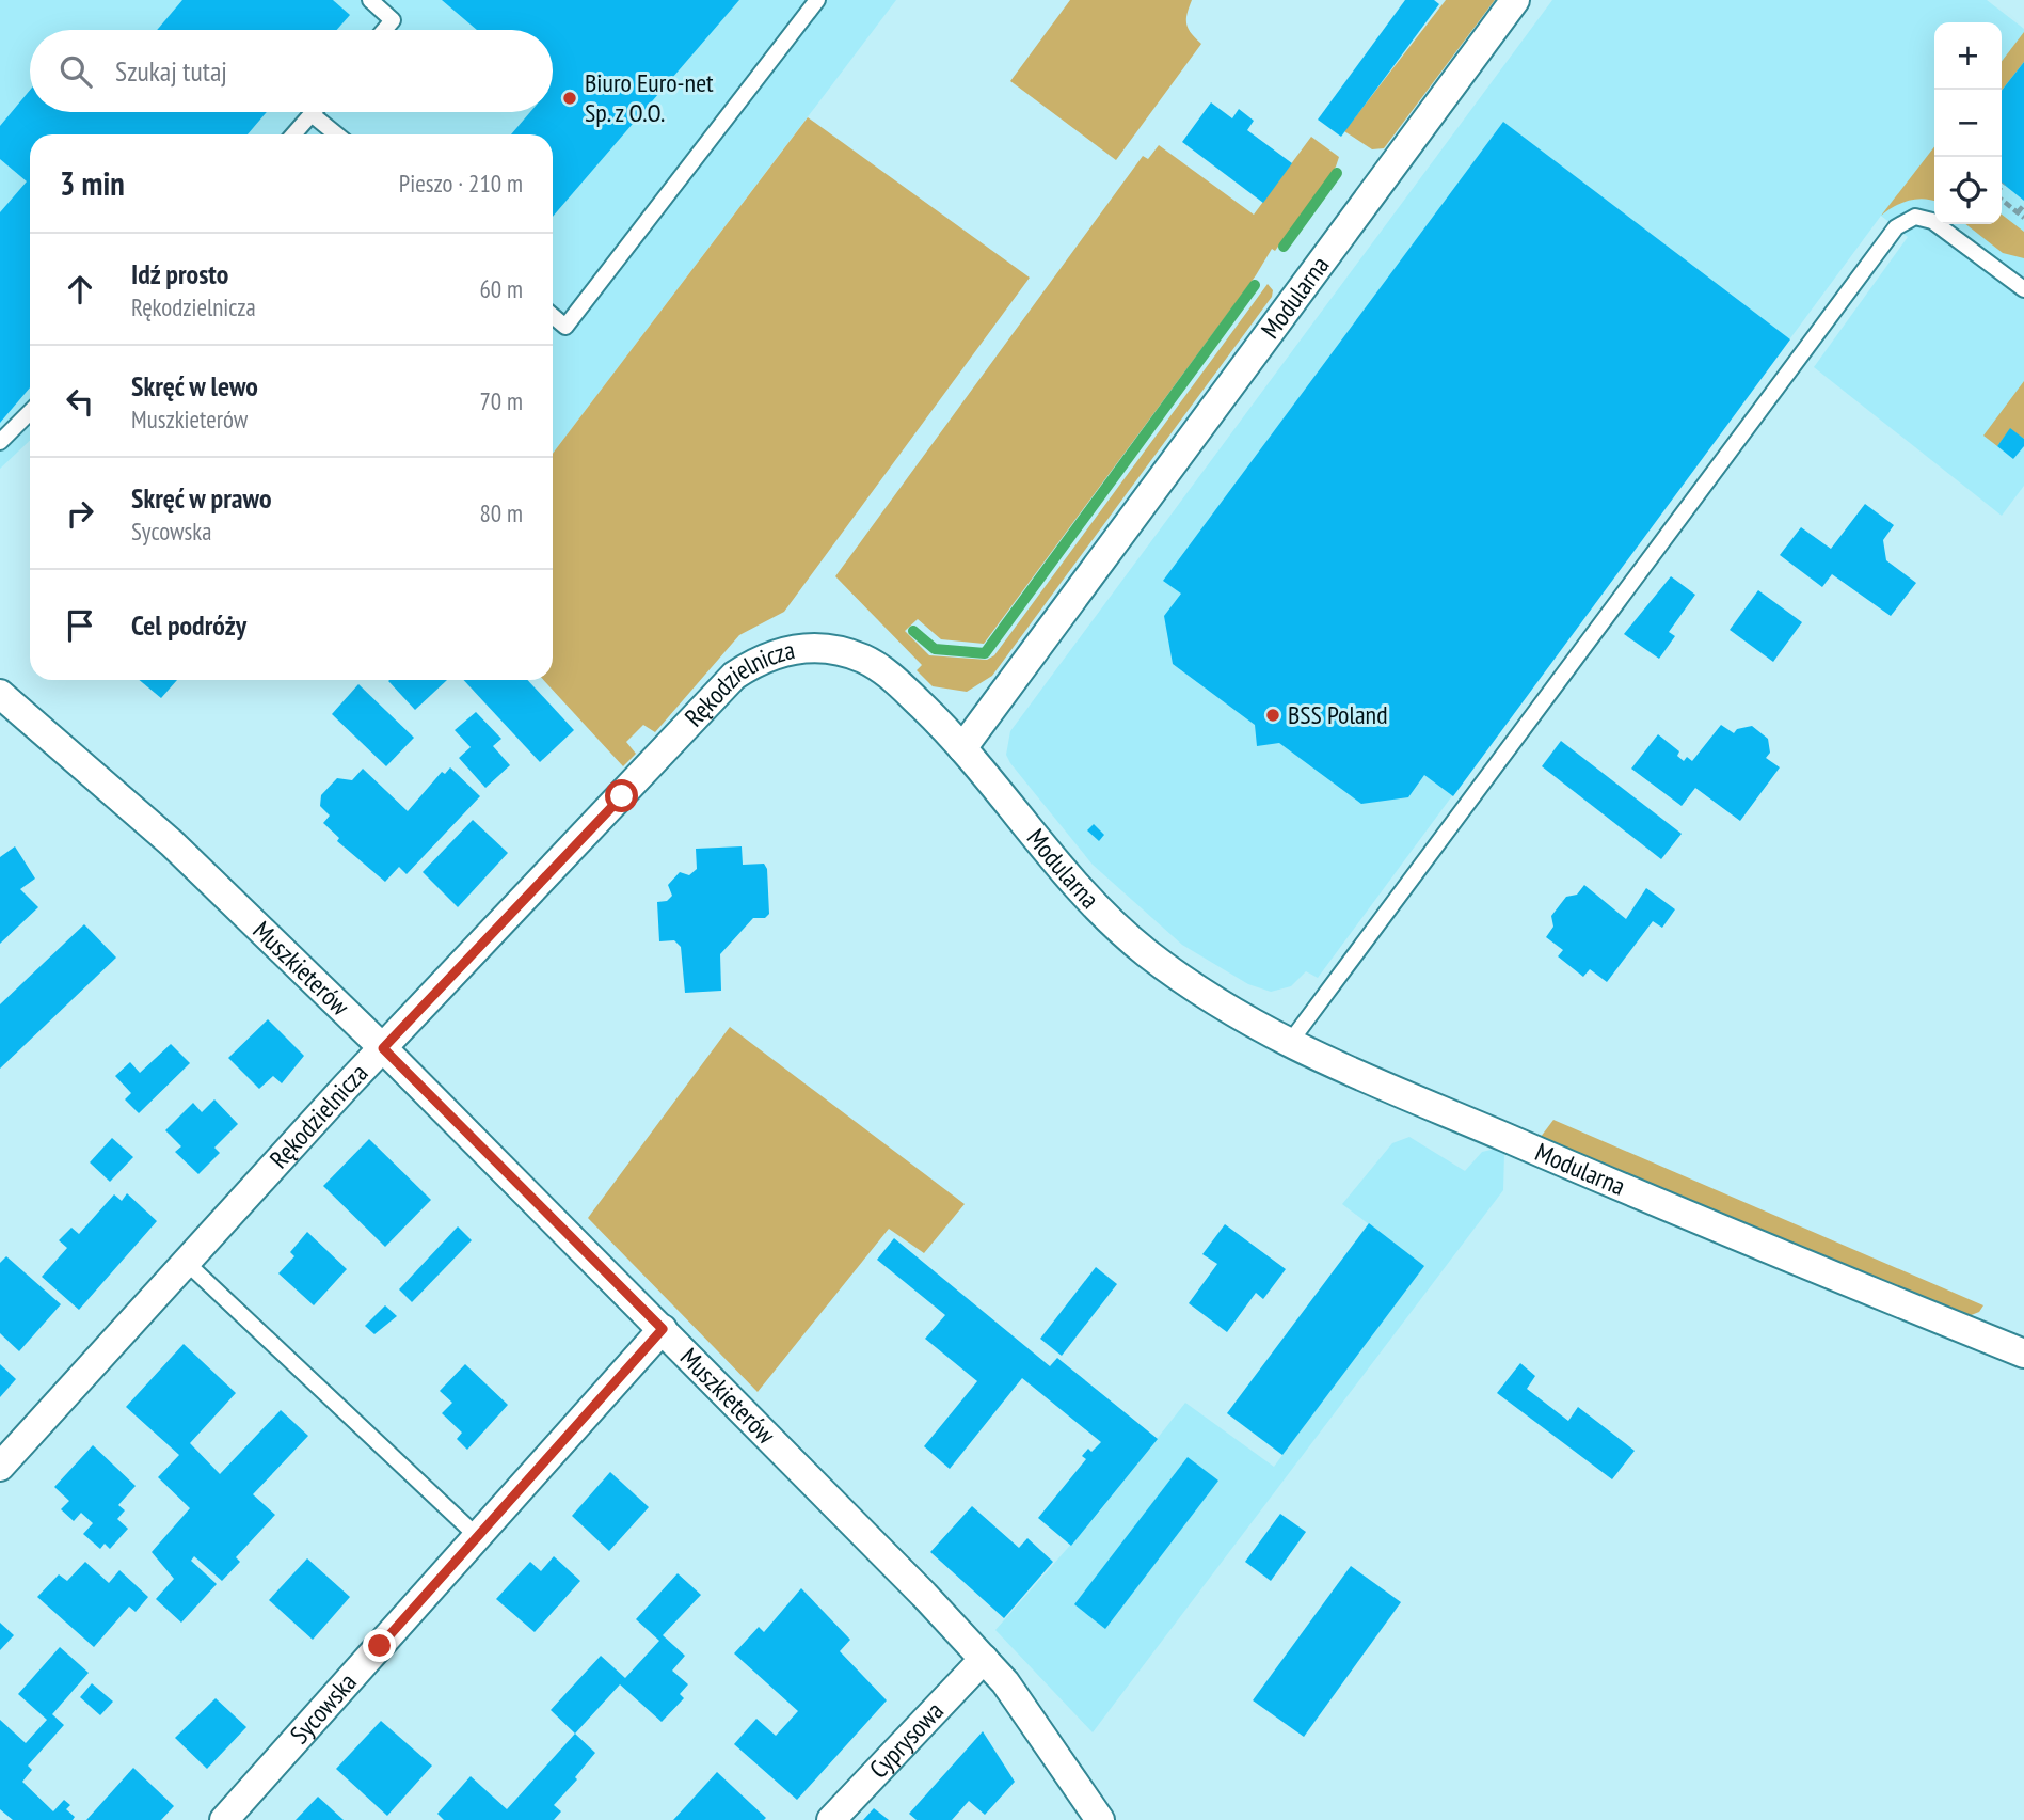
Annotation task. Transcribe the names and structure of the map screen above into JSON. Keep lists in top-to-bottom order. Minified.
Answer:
{"streets":{"street":["Modularna","Rękodzielnicza","Muszkieterów","Sycowska","Cyprysowa"]},"crossings":[["Modularna","Rękodzielnicza"],["Rękodzielnicza","Muszkieterów"],["Muszkieterów","Sycowska"],["Muszkieterów","Cyprysowa"]],"places":["Biuro Euro-net Sp. z O.O.","BSS Poland"],"page":{"map_buttons":["+","−"],"search":"Szukaj tutaj","heading":["3 min","Pieszo · 210 m"],"list":[["Idź prosto","Rękodzielnicza","60 m"],["Skręć w lewo","Muszkieterów","70 m"],["Skręć w prawo","Sycowska","80 m"],"Cel podróży"]}}
